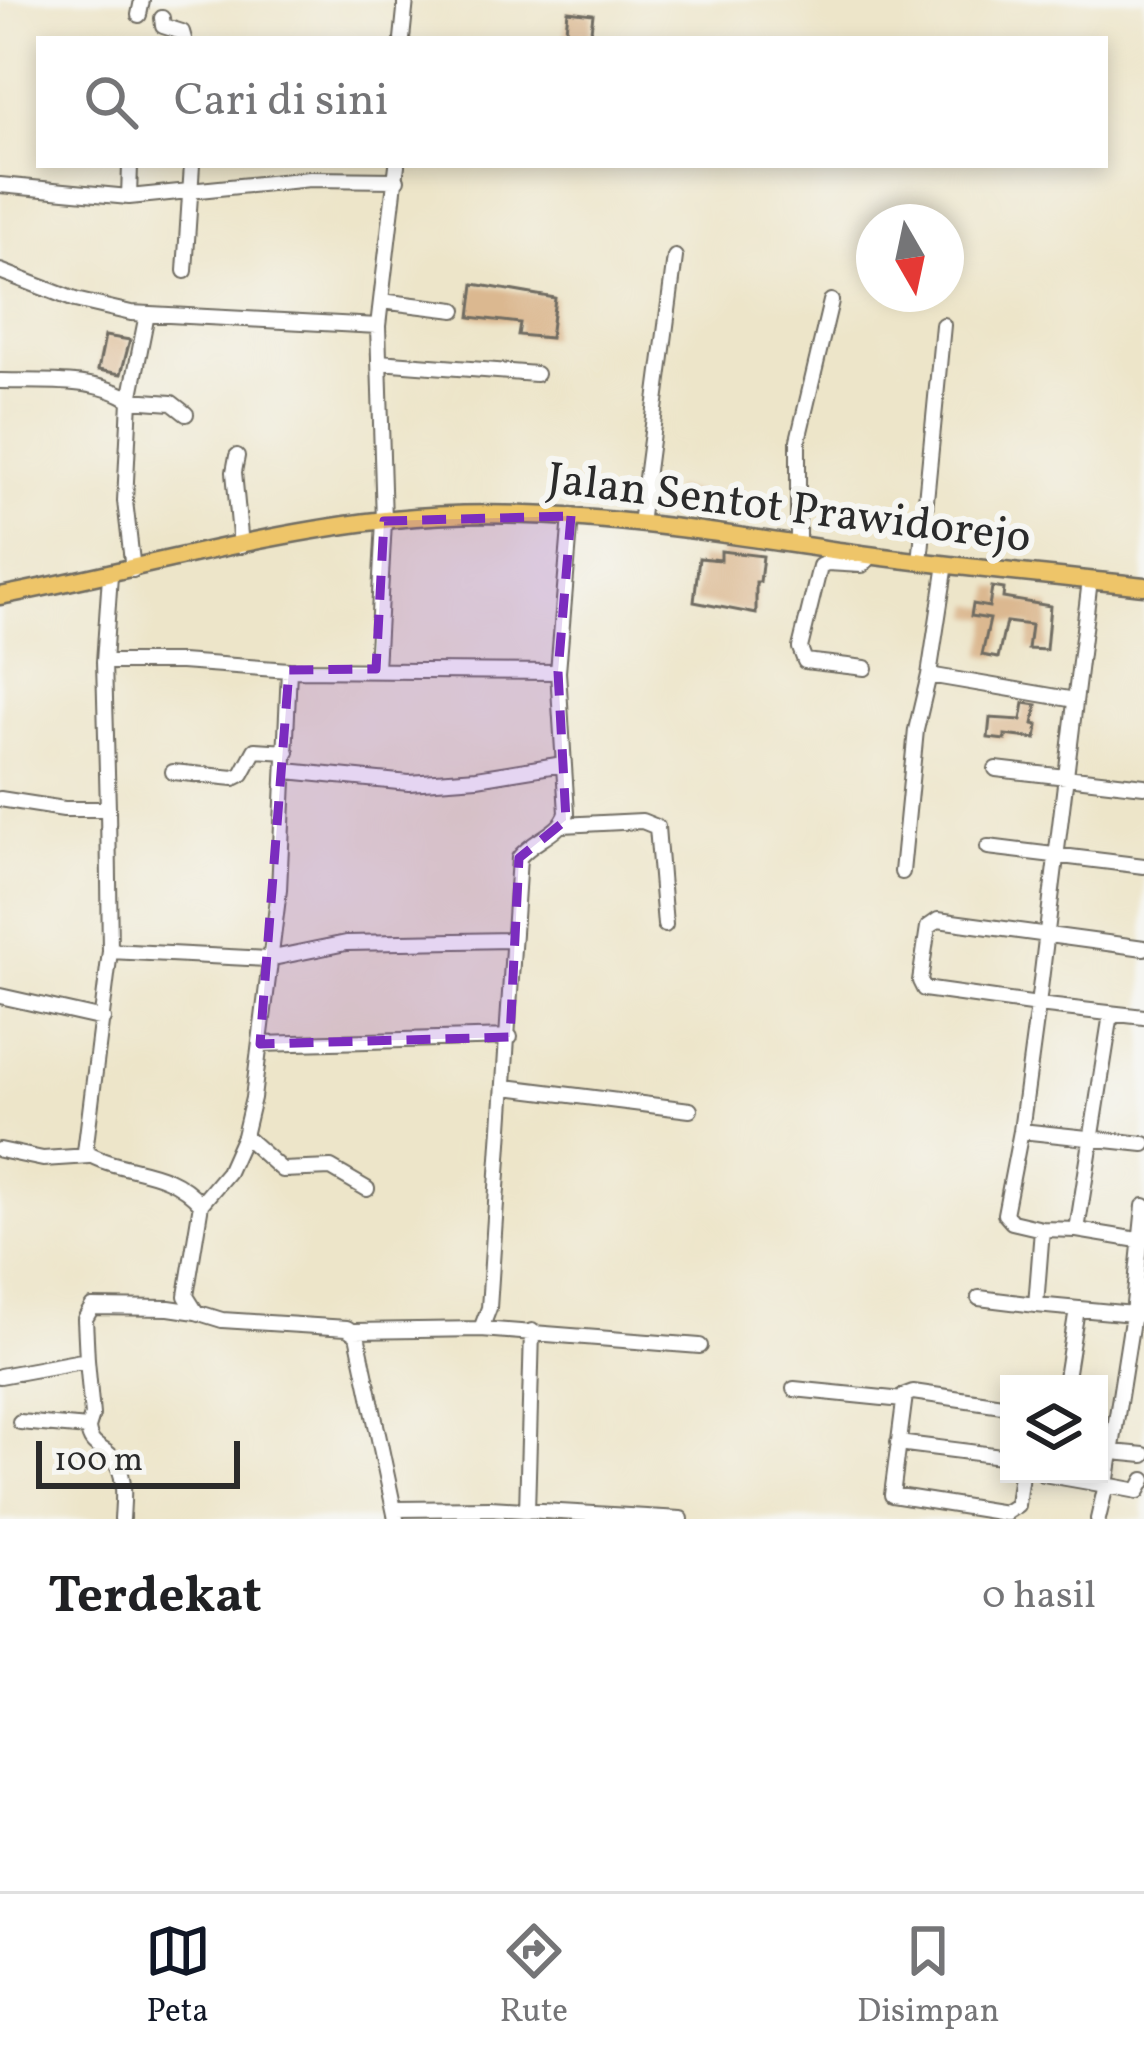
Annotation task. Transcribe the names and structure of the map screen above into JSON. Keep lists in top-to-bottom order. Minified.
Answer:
{"streets":{"main road":["Jalan Sentot Prawidorejo"]},"scale_bar":"100 m","north":"bottom","page":{"search":"Cari di sini","scale":"100 m","heading":["Terdekat","0 hasil"],"nav":["Peta","Rute","Disimpan"]}}
